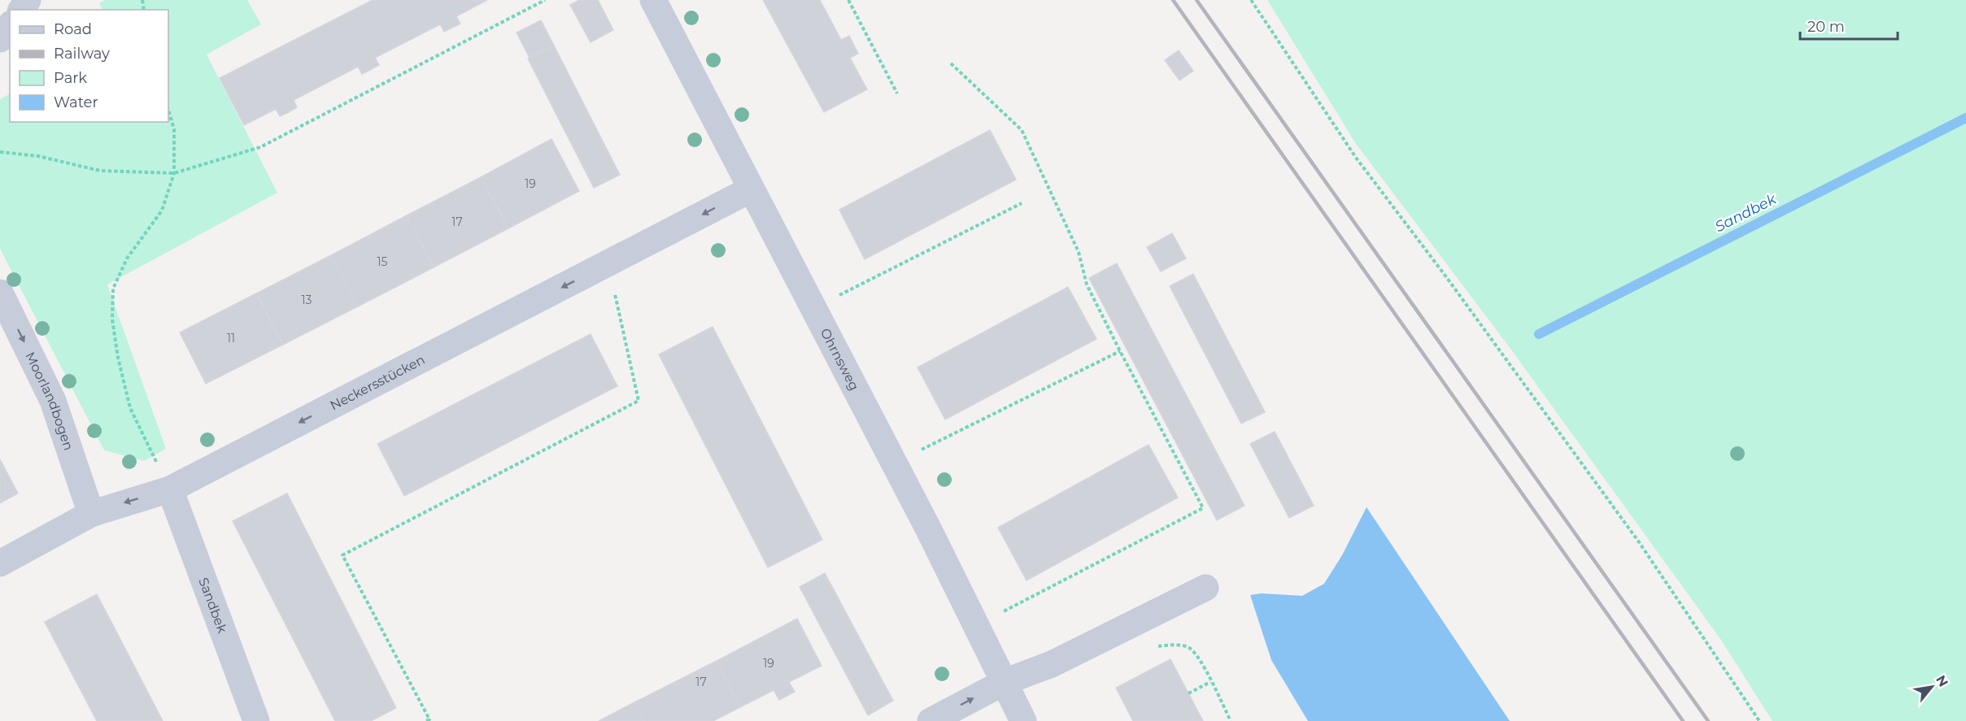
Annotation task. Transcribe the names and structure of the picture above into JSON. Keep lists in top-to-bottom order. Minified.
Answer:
{"streets":{"street":["Ohrnsweg","Neckersstücken","Moorlandbogen","Sandbek"]},"crossings":[["Ohrnsweg","Neckersstücken"],["Neckersstücken","Moorlandbogen"],["Neckersstücken","Sandbek"]],"one_way":["Neckersstücken","Moorlandbogen"],"water":["Sandbek"],"house_numbers":["19","17","15","13","11","19","17"],"legend":["Road","Railway","Park","Water"],"scale_bar":"20 m","north":"top right"}
